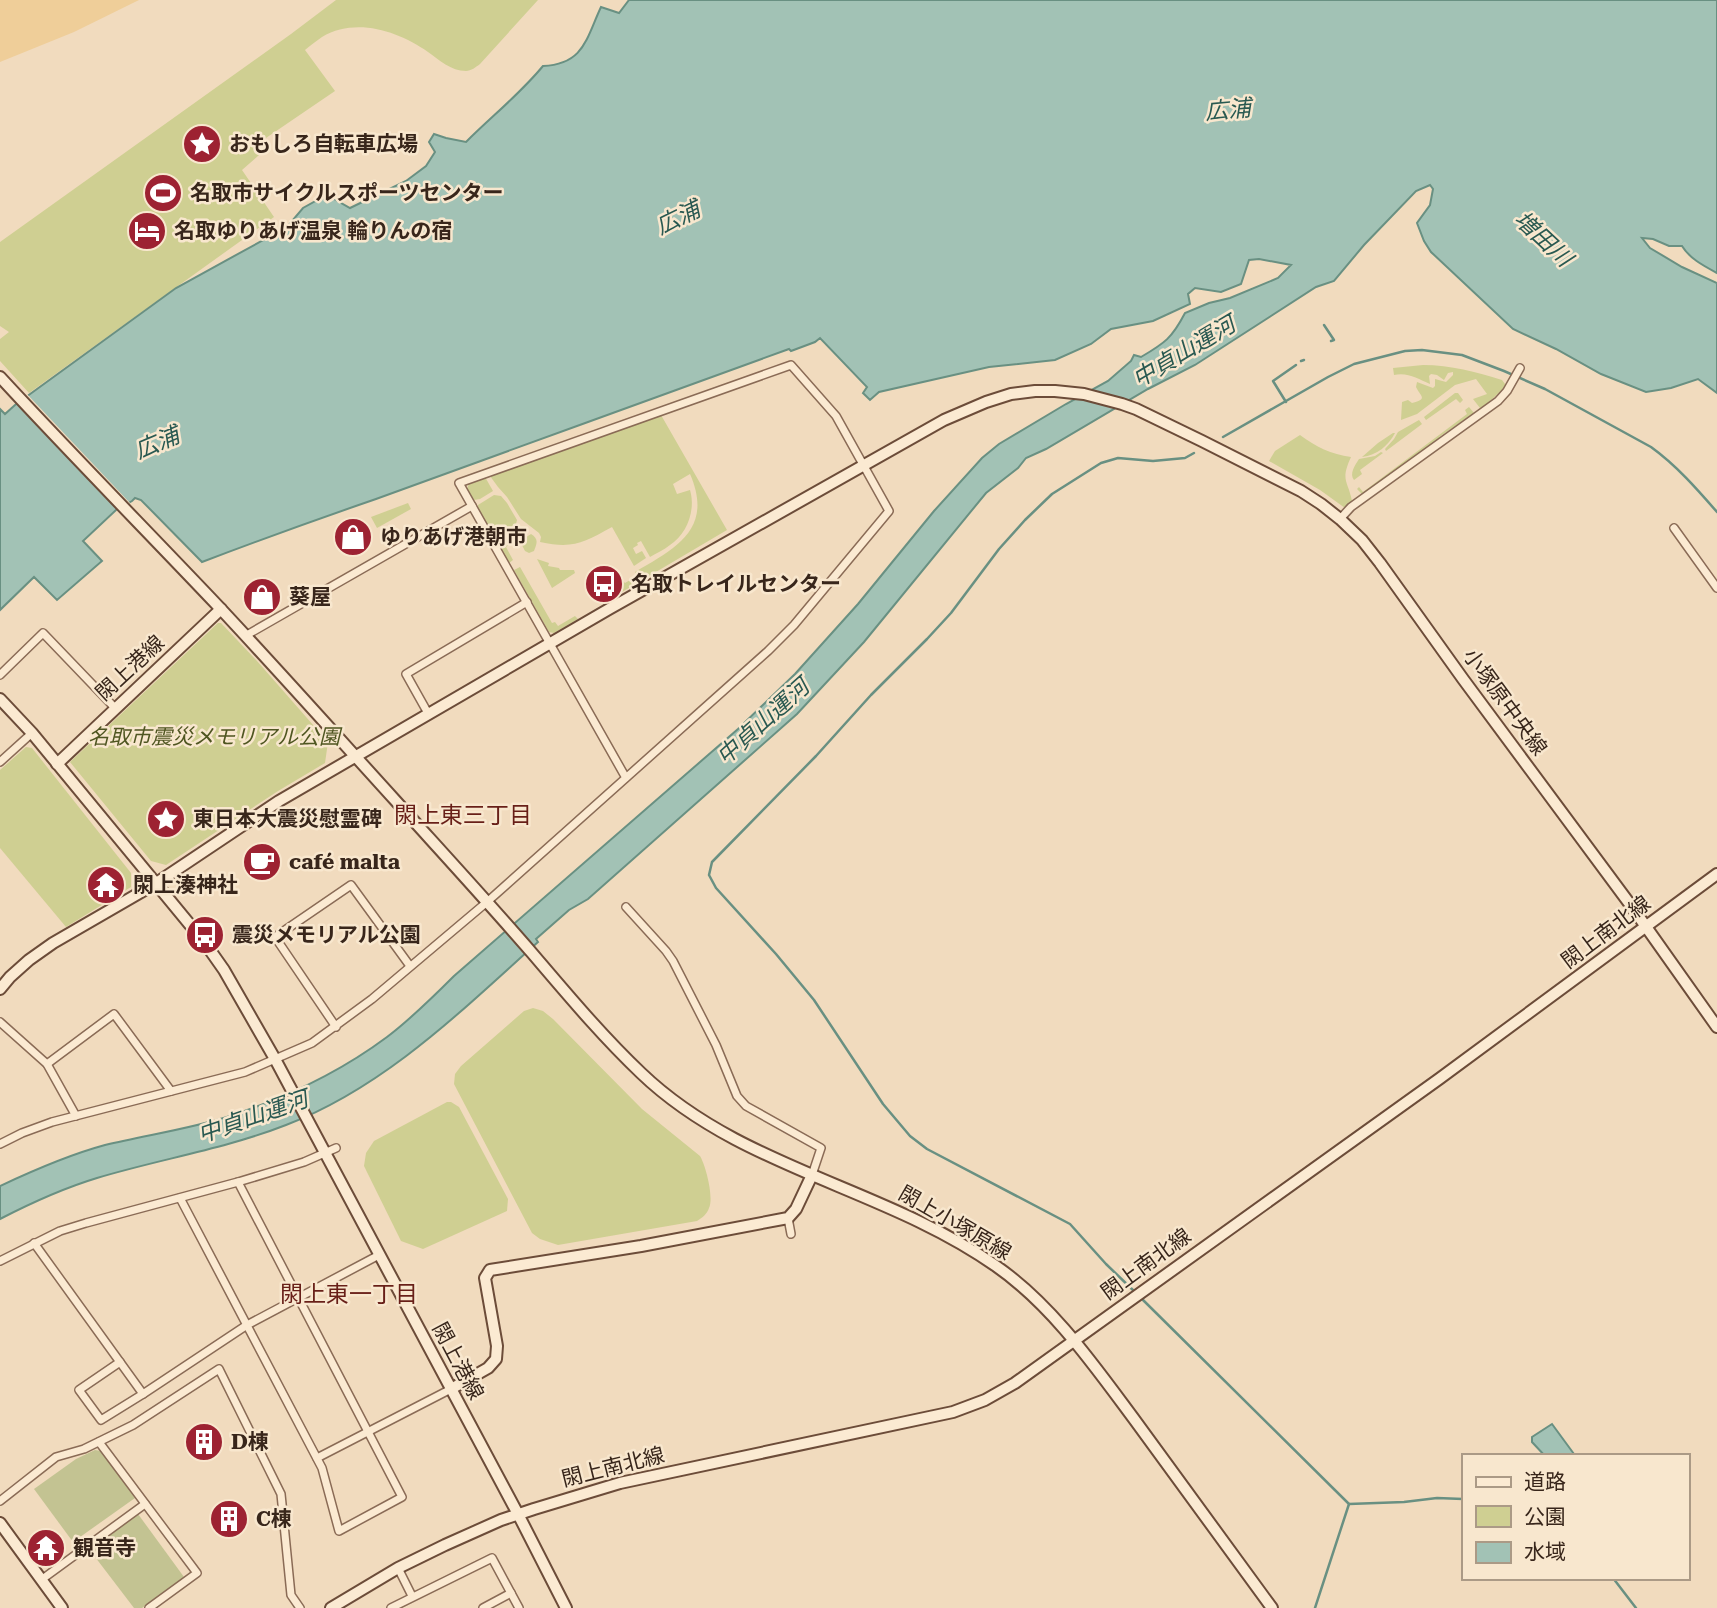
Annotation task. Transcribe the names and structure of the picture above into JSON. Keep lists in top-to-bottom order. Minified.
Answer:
{"streets":{"street":["閖上港線","小塚原中央線","閖上南北線","閖上小塚原線"]},"crossings":[["閖上港線","閖上南北線"],["小塚原中央線","閖上南北線"],["閖上南北線","閖上小塚原線"]],"districts":["閖上東三丁目","閖上東一丁目"],"water":["広浦","増田川","中貞山運河"],"parks":["名取市震災メモリアル公園"],"places":{"place":["おもしろ自転車広場","東日本大震災慰霊碑"],"sports":["名取市サイクルスポーツセンター"],"hotel":["名取ゆりあげ温泉 輪りんの宿"],"shop":["ゆりあげ港朝市","葵屋"],"bus stop":["名取トレイルセンター","震災メモリアル公園"],"cafe":["café malta"],"temple":["閖上湊神社","観音寺"],"building":["D棟","C棟"]},"legend":["道路","公園","水域"]}
